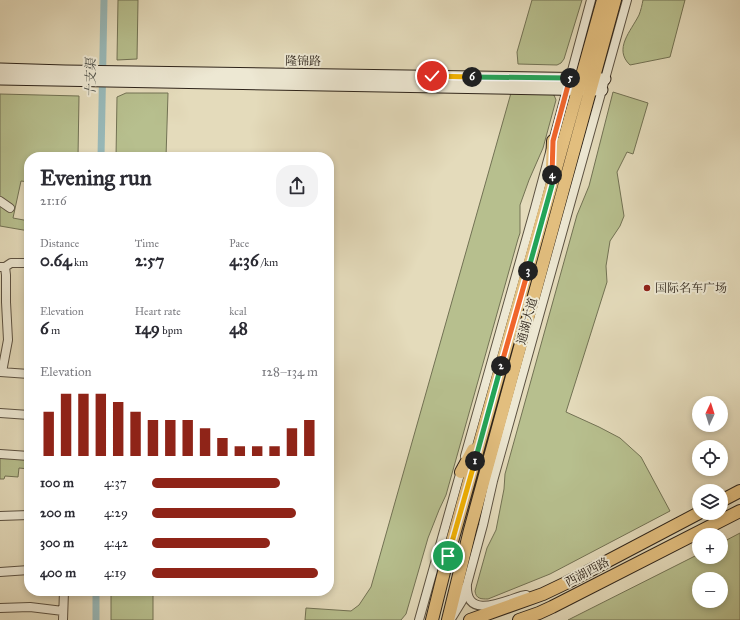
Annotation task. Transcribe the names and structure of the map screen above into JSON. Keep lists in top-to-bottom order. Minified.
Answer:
{"streets":{"main road":["隆锦路","通湖大道","西湖西路"]},"crossings":[["隆锦路","通湖大道"]],"water":["十支渠"],"places":["国际名车广场"],"north":"top","page":{"pins":["6","5","4","3","2","1"],"heading":["Evening run","21:16"],"stats":[["Distance","0.64 km"],["Time","2:57"],["Pace","4:36 /km"],["Elevation","6 m"],["Heart rate","149 bpm"],["kcal","48"]],"chart":["Elevation","128–134 m"],"map_buttons":["+","−"],"list":[{"name":"100 m","note":"4:37"},{"name":"200 m","note":"4:29"},{"name":"300 m","note":"4:42"},{"name":"400 m","note":"4:19"}]}}
